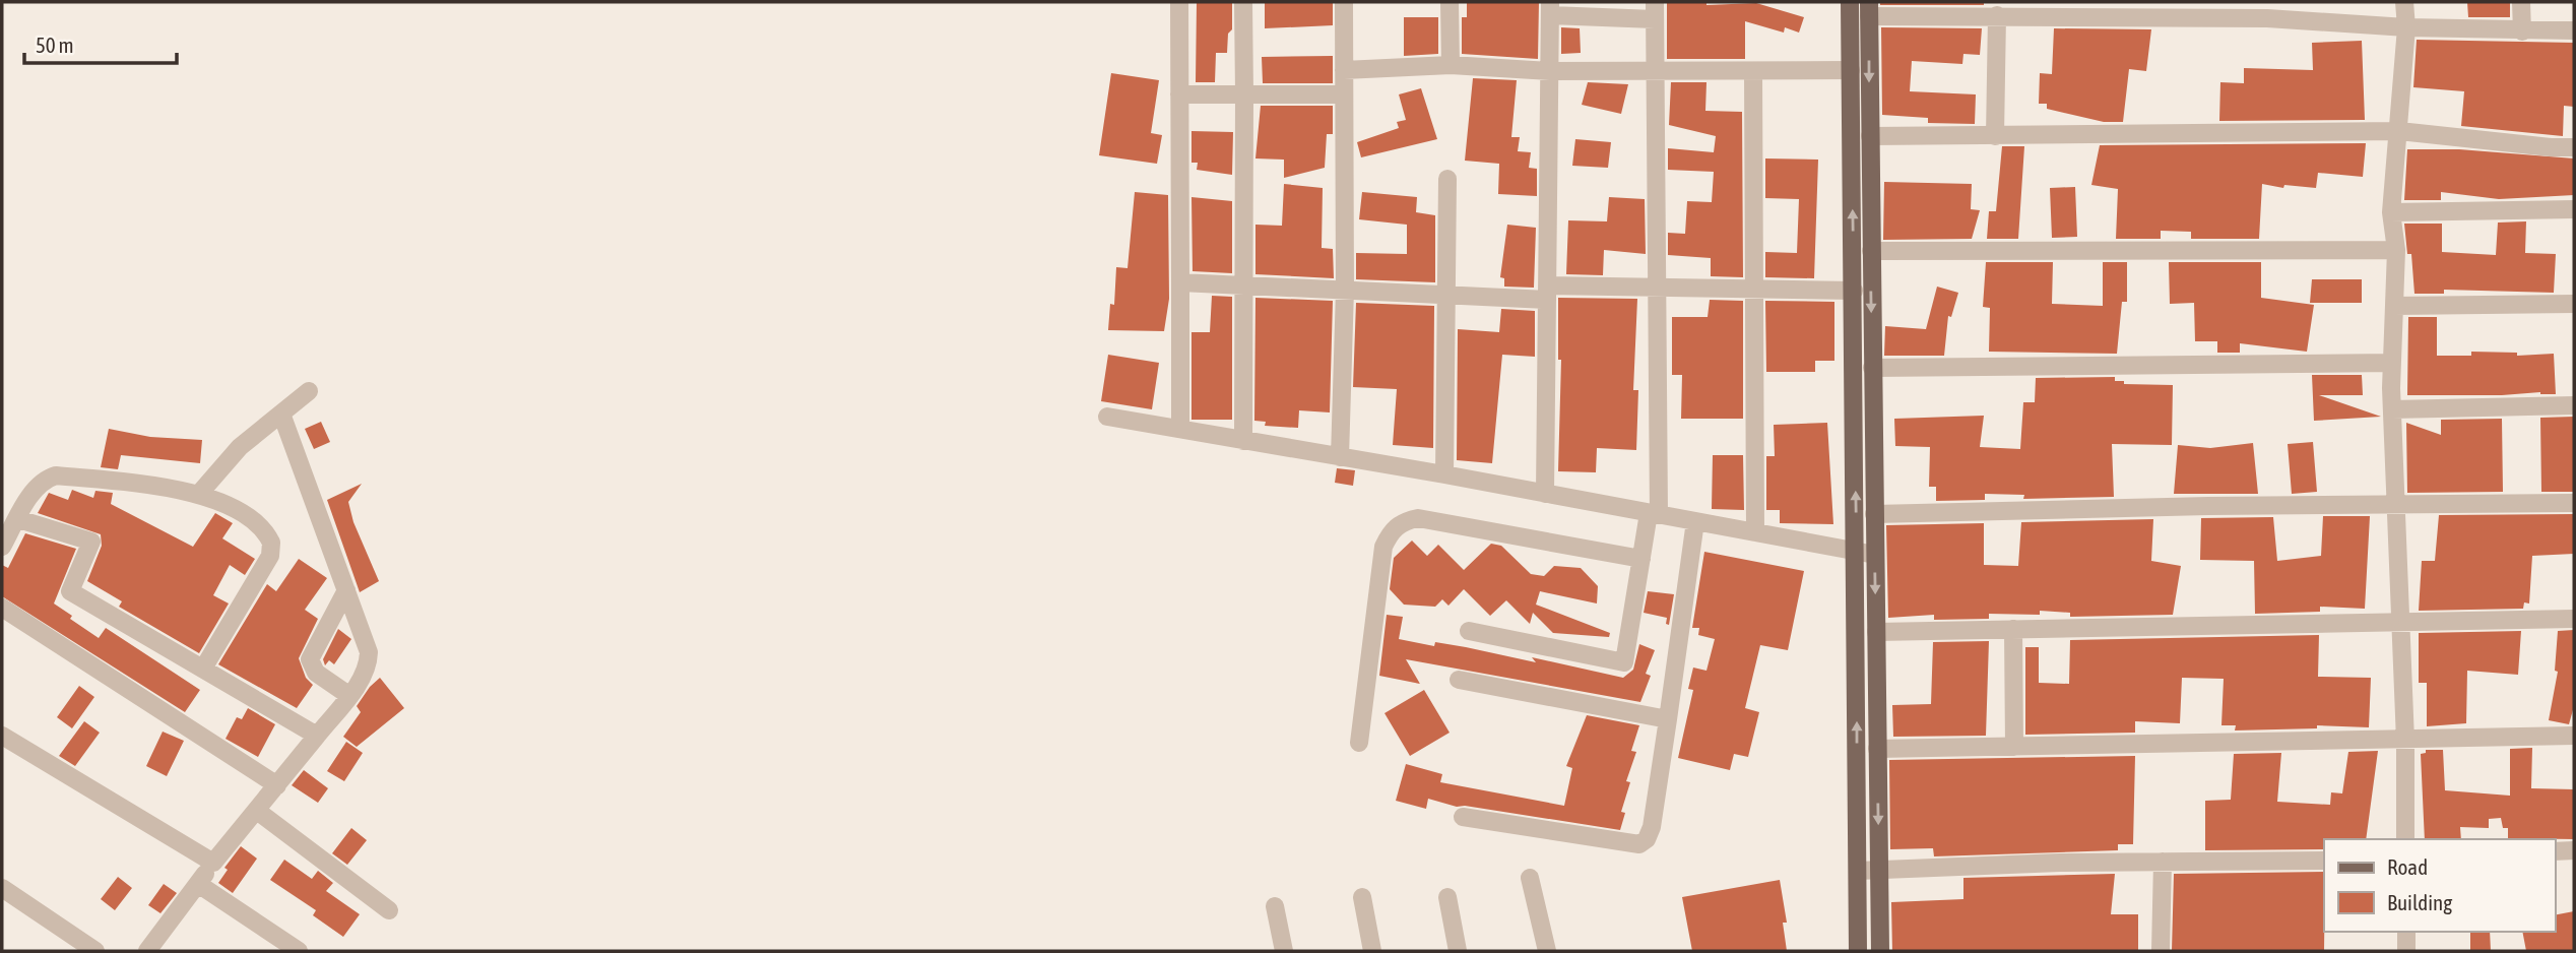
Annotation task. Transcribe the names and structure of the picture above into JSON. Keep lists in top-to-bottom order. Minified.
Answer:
{"legend":["Road","Building"],"scale_bar":"50 m"}
